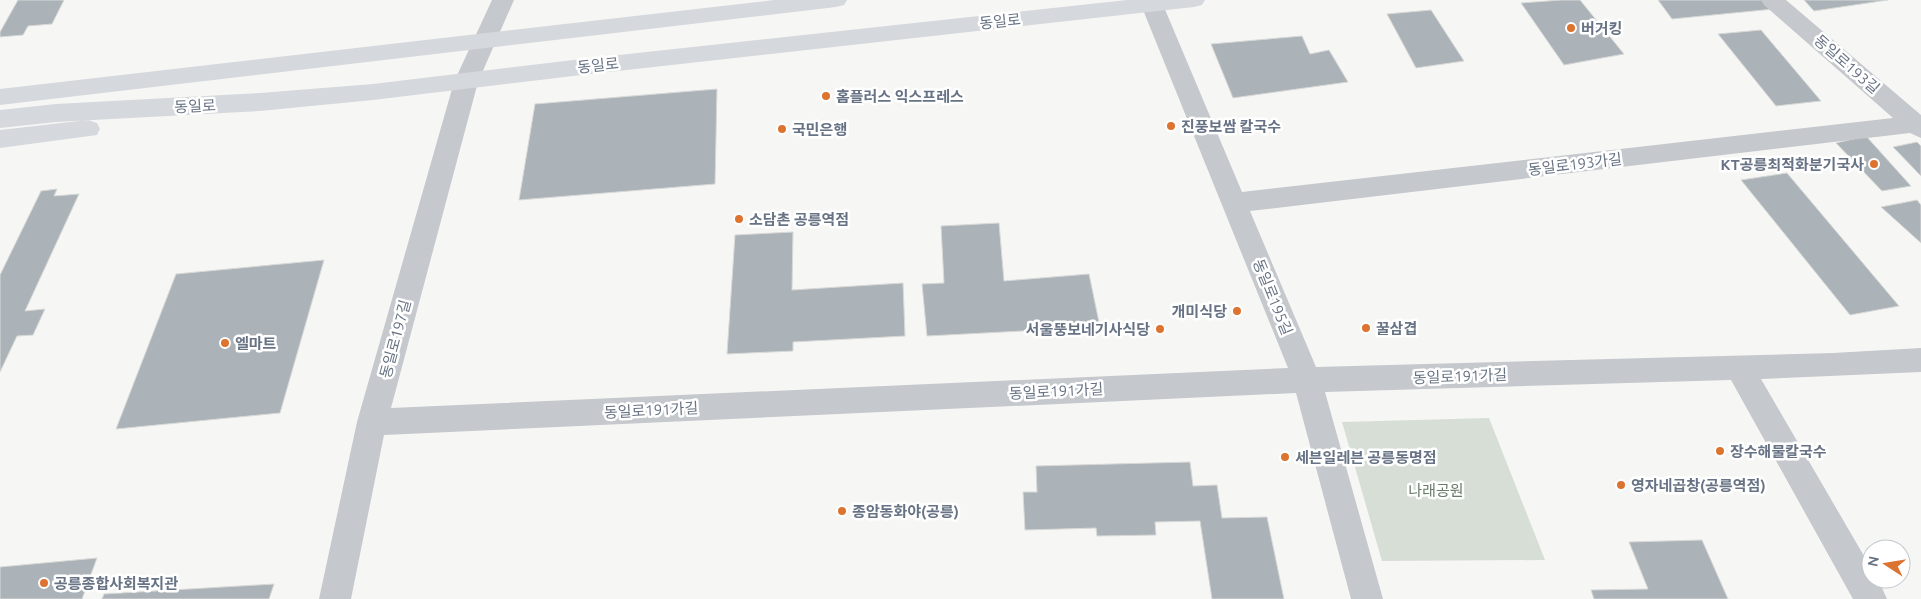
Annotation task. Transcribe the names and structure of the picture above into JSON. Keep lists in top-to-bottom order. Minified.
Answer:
{"streets":{"main road":["동일로"],"street":["동일로193길","동일로193가길","동일로195길","동일로197길","동일로191가길"]},"crossings":[["동일로","동일로195길"],["동일로","동일로197길"],["동일로193길","동일로193가길"],["동일로193가길","동일로195길"],["동일로195길","동일로191가길"],["동일로197길","동일로191가길"]],"parks":["나래공원"],"places":["버거킹","홈플러스 익스프레스","진풍보쌈 칼국수","국민은행","KT공릉최적화분기국사","소담촌 공릉역점","개미식당","꿀삼겹","서울뚱보네기사식당","엘마트","장수해물칼국수","세븐일레븐 공릉동명점","영자네곱창(공릉역점)","종암동화야(공릉)","공릉종합사회복지관"],"north":"left"}
